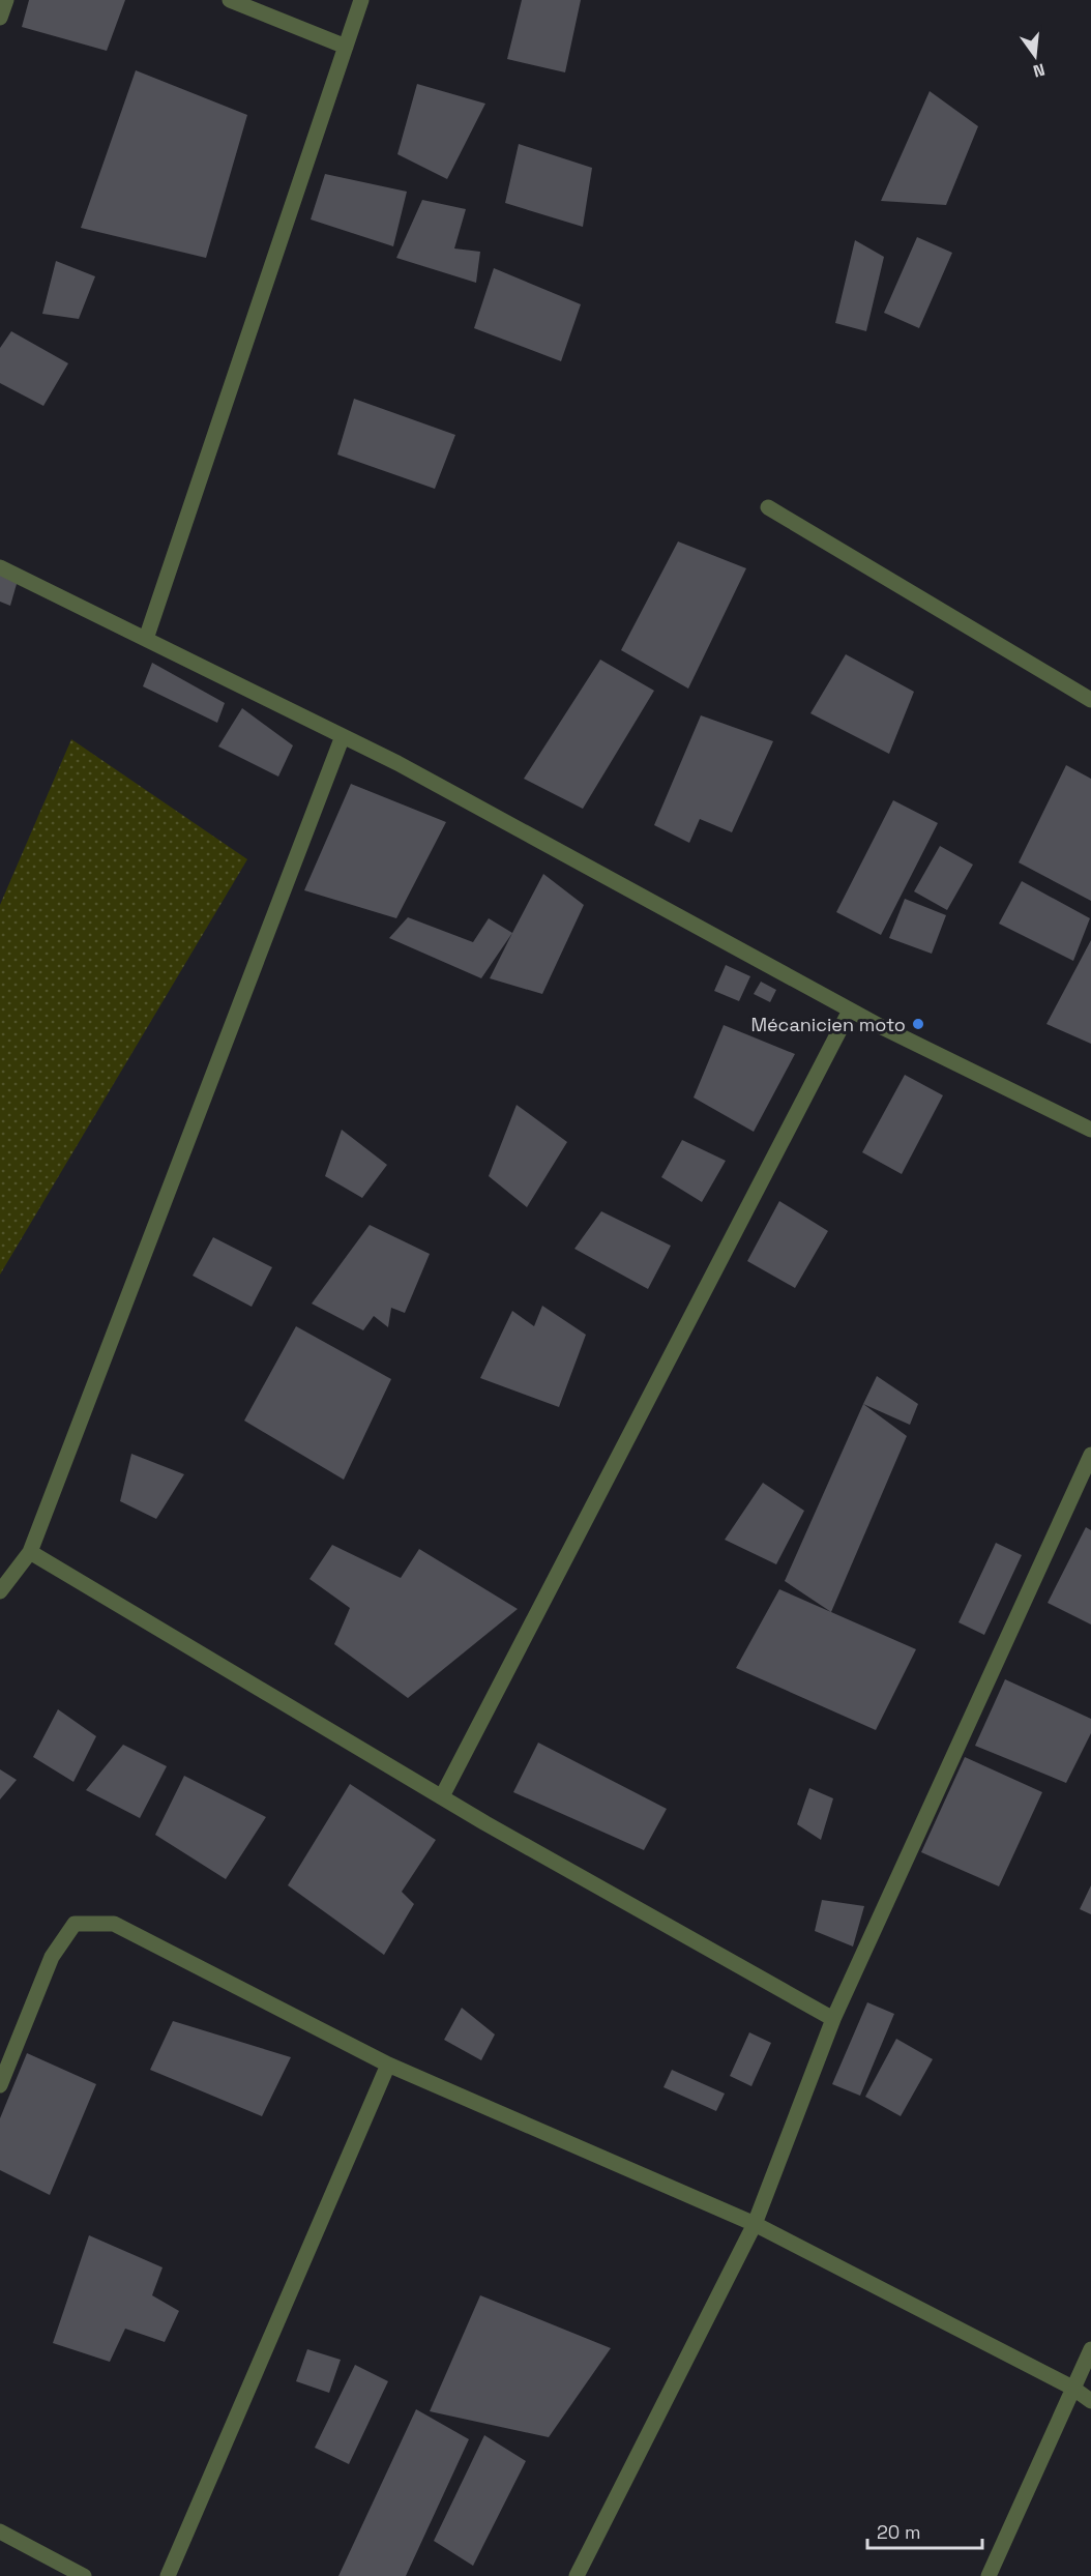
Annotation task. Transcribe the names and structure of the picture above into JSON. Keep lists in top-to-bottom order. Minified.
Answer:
{"places":["Mécanicien moto"],"scale_bar":"20 m","north":"bottom"}
